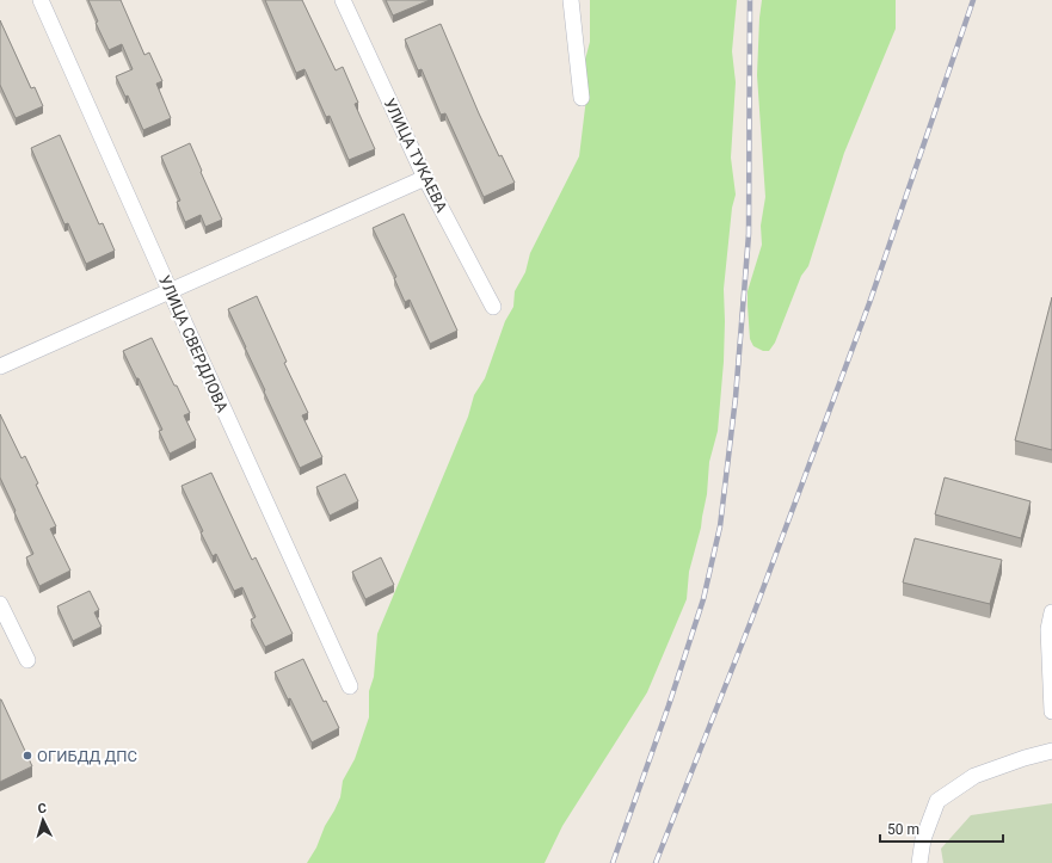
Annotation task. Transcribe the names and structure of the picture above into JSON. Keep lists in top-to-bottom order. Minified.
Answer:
{"streets":{"street":["УЛИЦА ТУКАЕВА","УЛИЦА СВЕРДЛОВА"]},"places":["ОГИБДД ДПС"],"scale_bar":"50 m","north":"top"}
